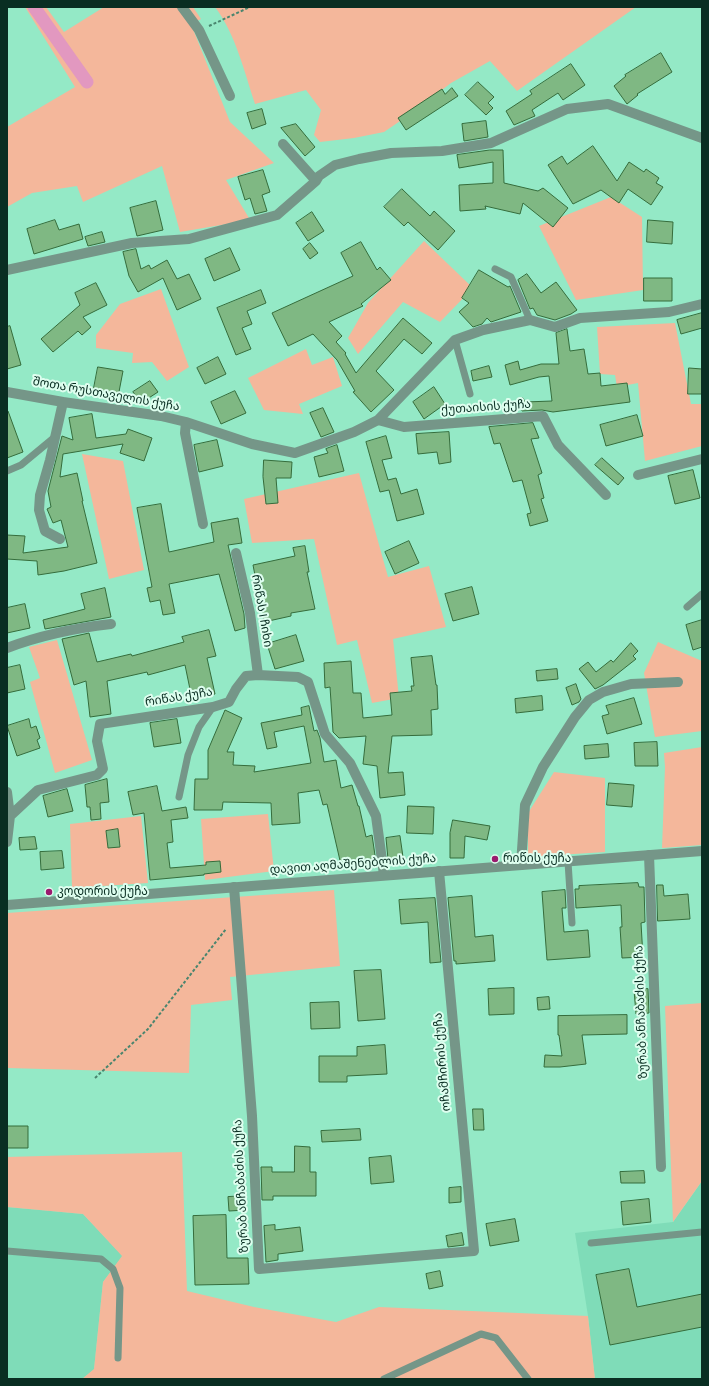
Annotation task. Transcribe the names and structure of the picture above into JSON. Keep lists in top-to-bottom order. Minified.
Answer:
{"streets":{"street":["შოთა რუსთაველის ქუჩა","ქუთაისის ქუჩა","რიწას I ჩიხი","რიწას ქუჩა","დავით აღმაშენებლის ქუჩა","ზურაბ ანჩაბაძის ქუჩა","ოჩამჩირის ქუჩა"]},"crossings":[["შოთა რუსთაველის ქუჩა","ქუთაისის ქუჩა"],["რიწას I ჩიხი","რიწას ქუჩა"],["რიწას ქუჩა","დავით აღმაშენებლის ქუჩა"],["დავით აღმაშენებლის ქუჩა","ზურაბ ანჩაბაძის ქუჩა"],["დავით აღმაშენებლის ქუჩა","ოჩამჩირის ქუჩა"],["ზურაბ ანჩაბაძის ქუჩა","ოჩამჩირის ქუჩა"]],"places":["რიწის ქუჩა","კოდორის ქუჩა"]}
